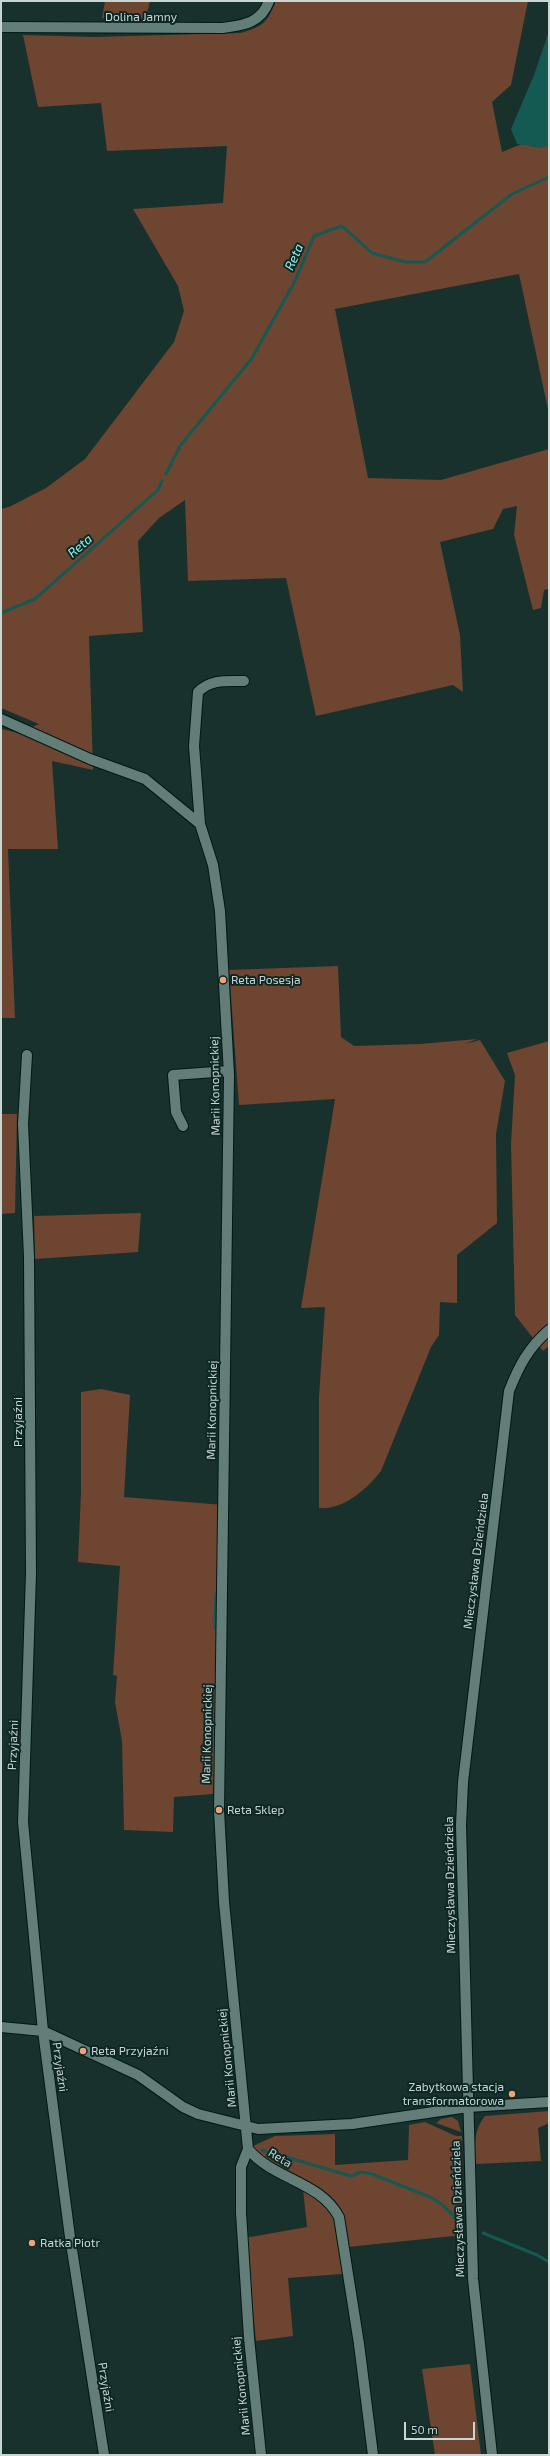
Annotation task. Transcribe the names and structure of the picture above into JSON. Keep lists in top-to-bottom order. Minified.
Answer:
{"streets":{"street":["Dolina Jamny","Marii Konopnickiej","Przyjaźni","Mieczysława Dzieńdziela","Reta"]},"crossings":[["Marii Konopnickiej","Reta"]],"water":["Reta"],"places":["Reta Posesja","Reta Sklep","Reta Przyjaźni","Zabytkowa stacja transformatorowa","Ratka Piotr"],"scale_bar":"50 m"}
